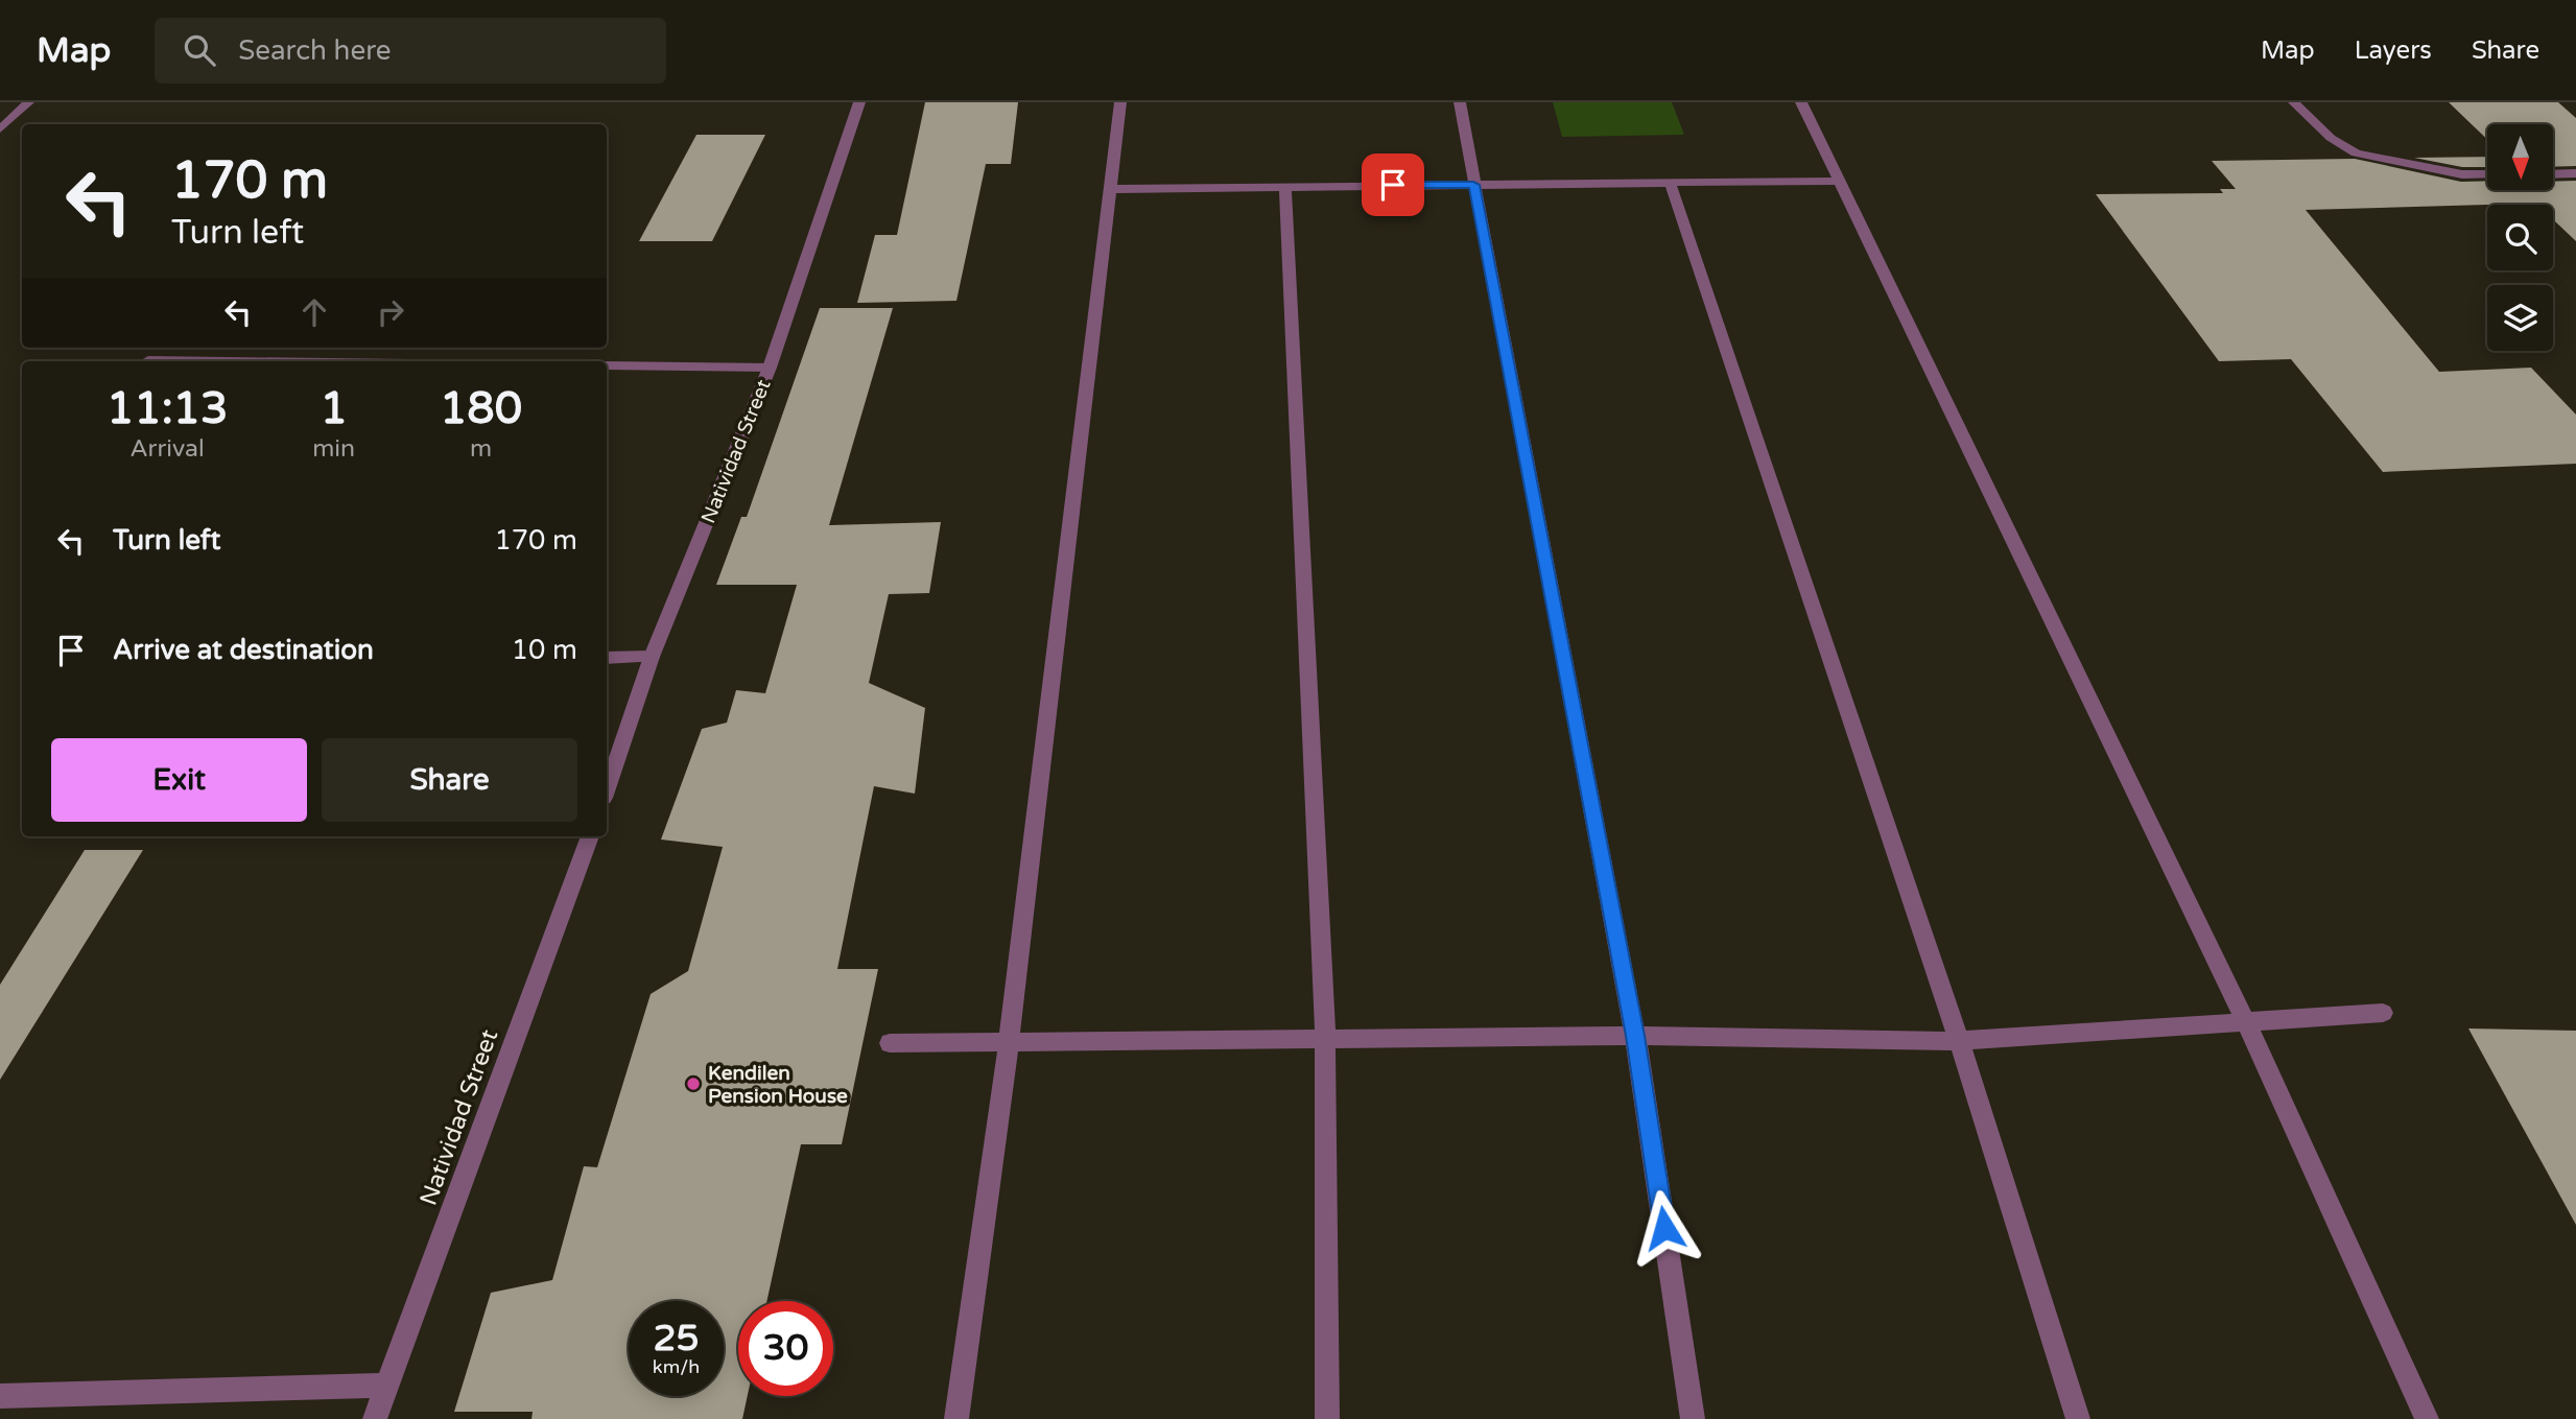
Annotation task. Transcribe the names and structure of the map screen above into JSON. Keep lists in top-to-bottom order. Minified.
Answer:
{"streets":{"street":["Natividad Street"]},"places":["Kendilen Pension House"],"north":"bottom","page":{"header":"Map","search":"Search here","nav":["Map","Layers","Share"],"turn":["170 m","Turn left"],"eta":["11:13","Arrival","1","min","180","m"],"list":[{"name":"Turn left","value":"170 m"},{"name":"Arrive at destination","value":"10 m"}],"buttons":["Exit","Share"],"speed":"25 km/h","limit":"30"}}
